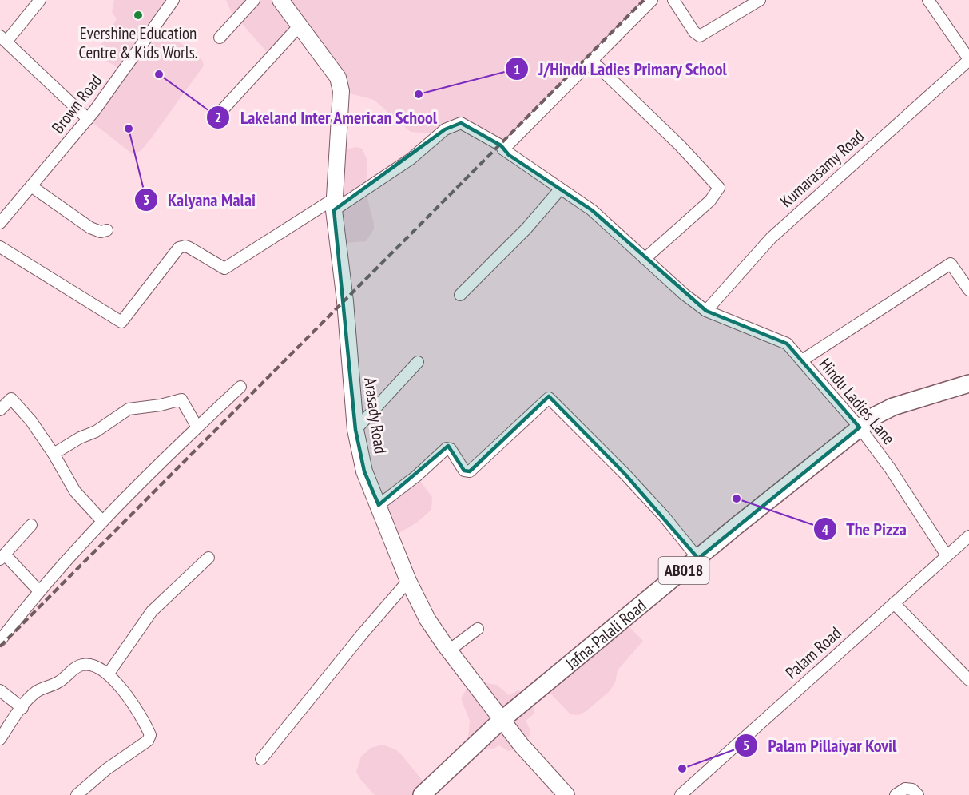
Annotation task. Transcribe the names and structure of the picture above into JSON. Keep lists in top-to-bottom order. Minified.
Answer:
{"streets":{"main road":["Arasady Road","AB018","Jafna-Palali Road"],"street":["Brown Road","Kumarasamy Road","Hindu Ladies Lane","Palam Road"]},"crossings":[["Kumarasamy Road","Hindu Ladies Lane"],["Hindu Ladies Lane","Arasady Road"],["Hindu Ladies Lane","Jafna-Palali Road"],["Hindu Ladies Lane","Palam Road"],["Arasady Road","Jafna-Palali Road"]],"places":["Evershine Education Centre & Kids Worls.","Lakeland Inter American School","J/Hindu Ladies Primary School","Kalyana Malai","The Pizza","Palam Pillaiyar Kovil"]}
